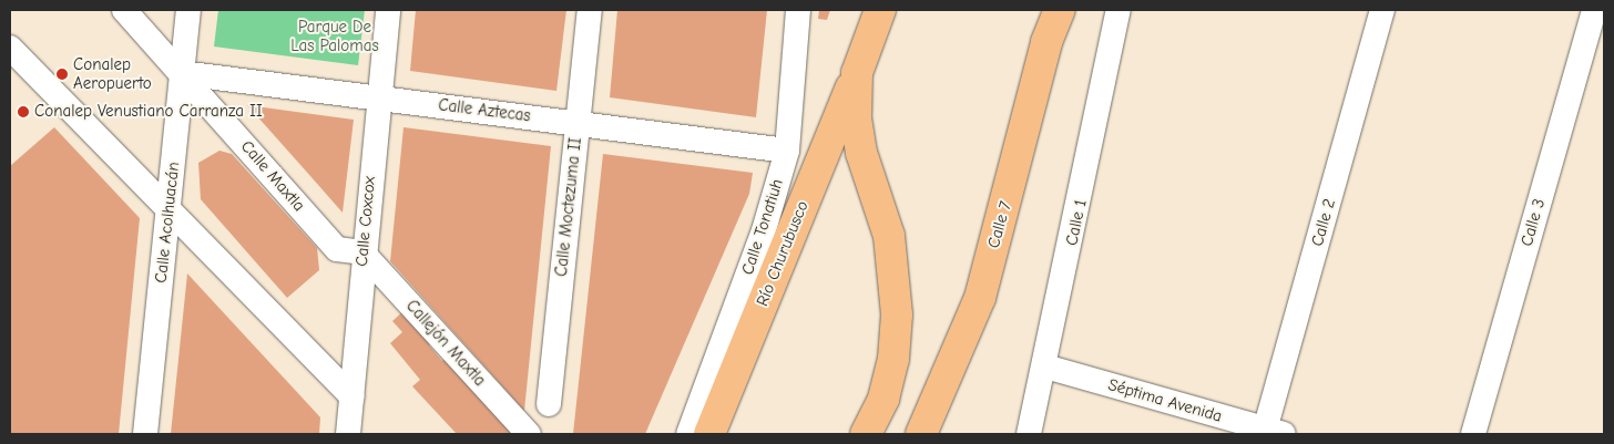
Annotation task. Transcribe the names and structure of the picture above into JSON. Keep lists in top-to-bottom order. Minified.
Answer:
{"streets":{"main road":["Calle 7","Río Churubusco"],"street":["Calle Aztecas","Calle Maxtla","Calle Moctezuma II","Calle Coxcox","Calle Acolhuacán","Calle 1","Calle 2","Calle 3","Calle Tonatiuh","Callejón Maxtla","Séptima Avenida"]},"crossings":[["Calle Aztecas","Calle Maxtla"],["Calle Aztecas","Calle Moctezuma II"],["Calle Aztecas","Calle Coxcox"],["Calle Aztecas","Calle Acolhuacán"],["Calle Aztecas","Calle Tonatiuh"],["Calle Maxtla","Calle Coxcox"],["Calle Maxtla","Calle Acolhuacán"],["Calle Maxtla","Callejón Maxtla"],["Calle Coxcox","Callejón Maxtla"],["Calle 1","Séptima Avenida"],["Calle 2","Séptima Avenida"]],"parks":["Parque De Las Palomas"],"places":["Conalep Aeropuerto","Conalep Venustiano Carranza II"]}
